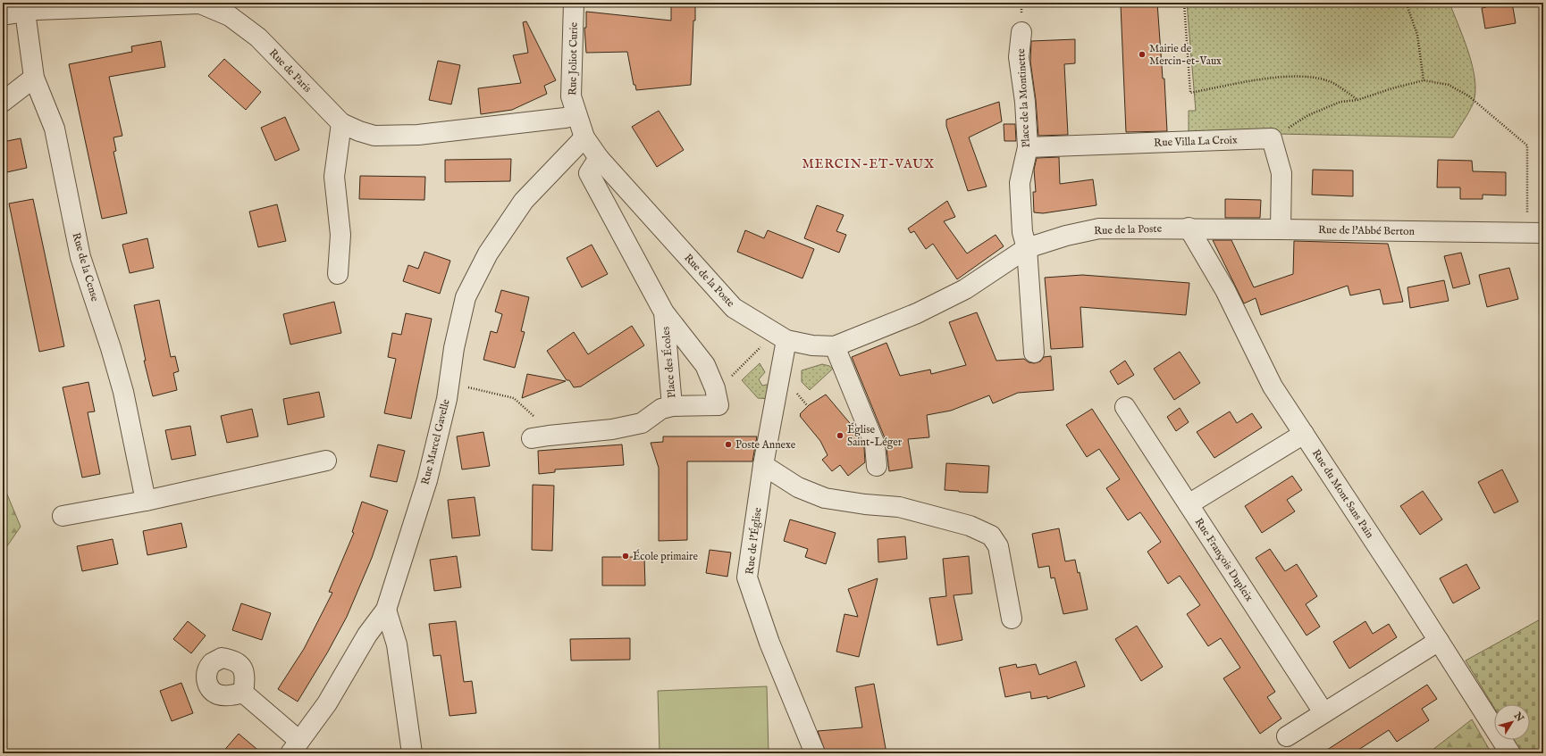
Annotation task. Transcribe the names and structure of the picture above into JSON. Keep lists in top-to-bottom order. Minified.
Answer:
{"streets":{"street":["Rue Joliot Curie","Rue de Paris","Place de la Montinette","Rue Villa La Croix","Rue de la Poste","Rue de l'Abbé Berton","Rue de la Cense","Place des Écoles","Rue Marcel Gavelle","Rue du Mont Sans Pain","Rue de l'Église","Rue François Dupleix"]},"crossings":[["Rue Joliot Curie","Rue de Paris"],["Rue Joliot Curie","Rue de la Poste"],["Rue de Paris","Rue de la Poste"],["Rue de Paris","Rue de la Cense"],["Place de la Montinette","Rue Villa La Croix"],["Place de la Montinette","Rue de la Poste"],["Rue de la Poste","Rue de l'Abbé Berton"],["Rue de la Poste","Place des Écoles"],["Rue de la Poste","Rue Marcel Gavelle"],["Rue de la Poste","Rue du Mont Sans Pain"],["Rue de la Poste","Rue de l'Église"],["Rue de l'Abbé Berton","Rue du Mont Sans Pain"]],"districts":["MERCIN-ET-VAUX"],"places":["Mairie de Mercin-et-Vaux","Église Saint-Léger","Poste Annexe","École primaire"],"north":"top right"}
